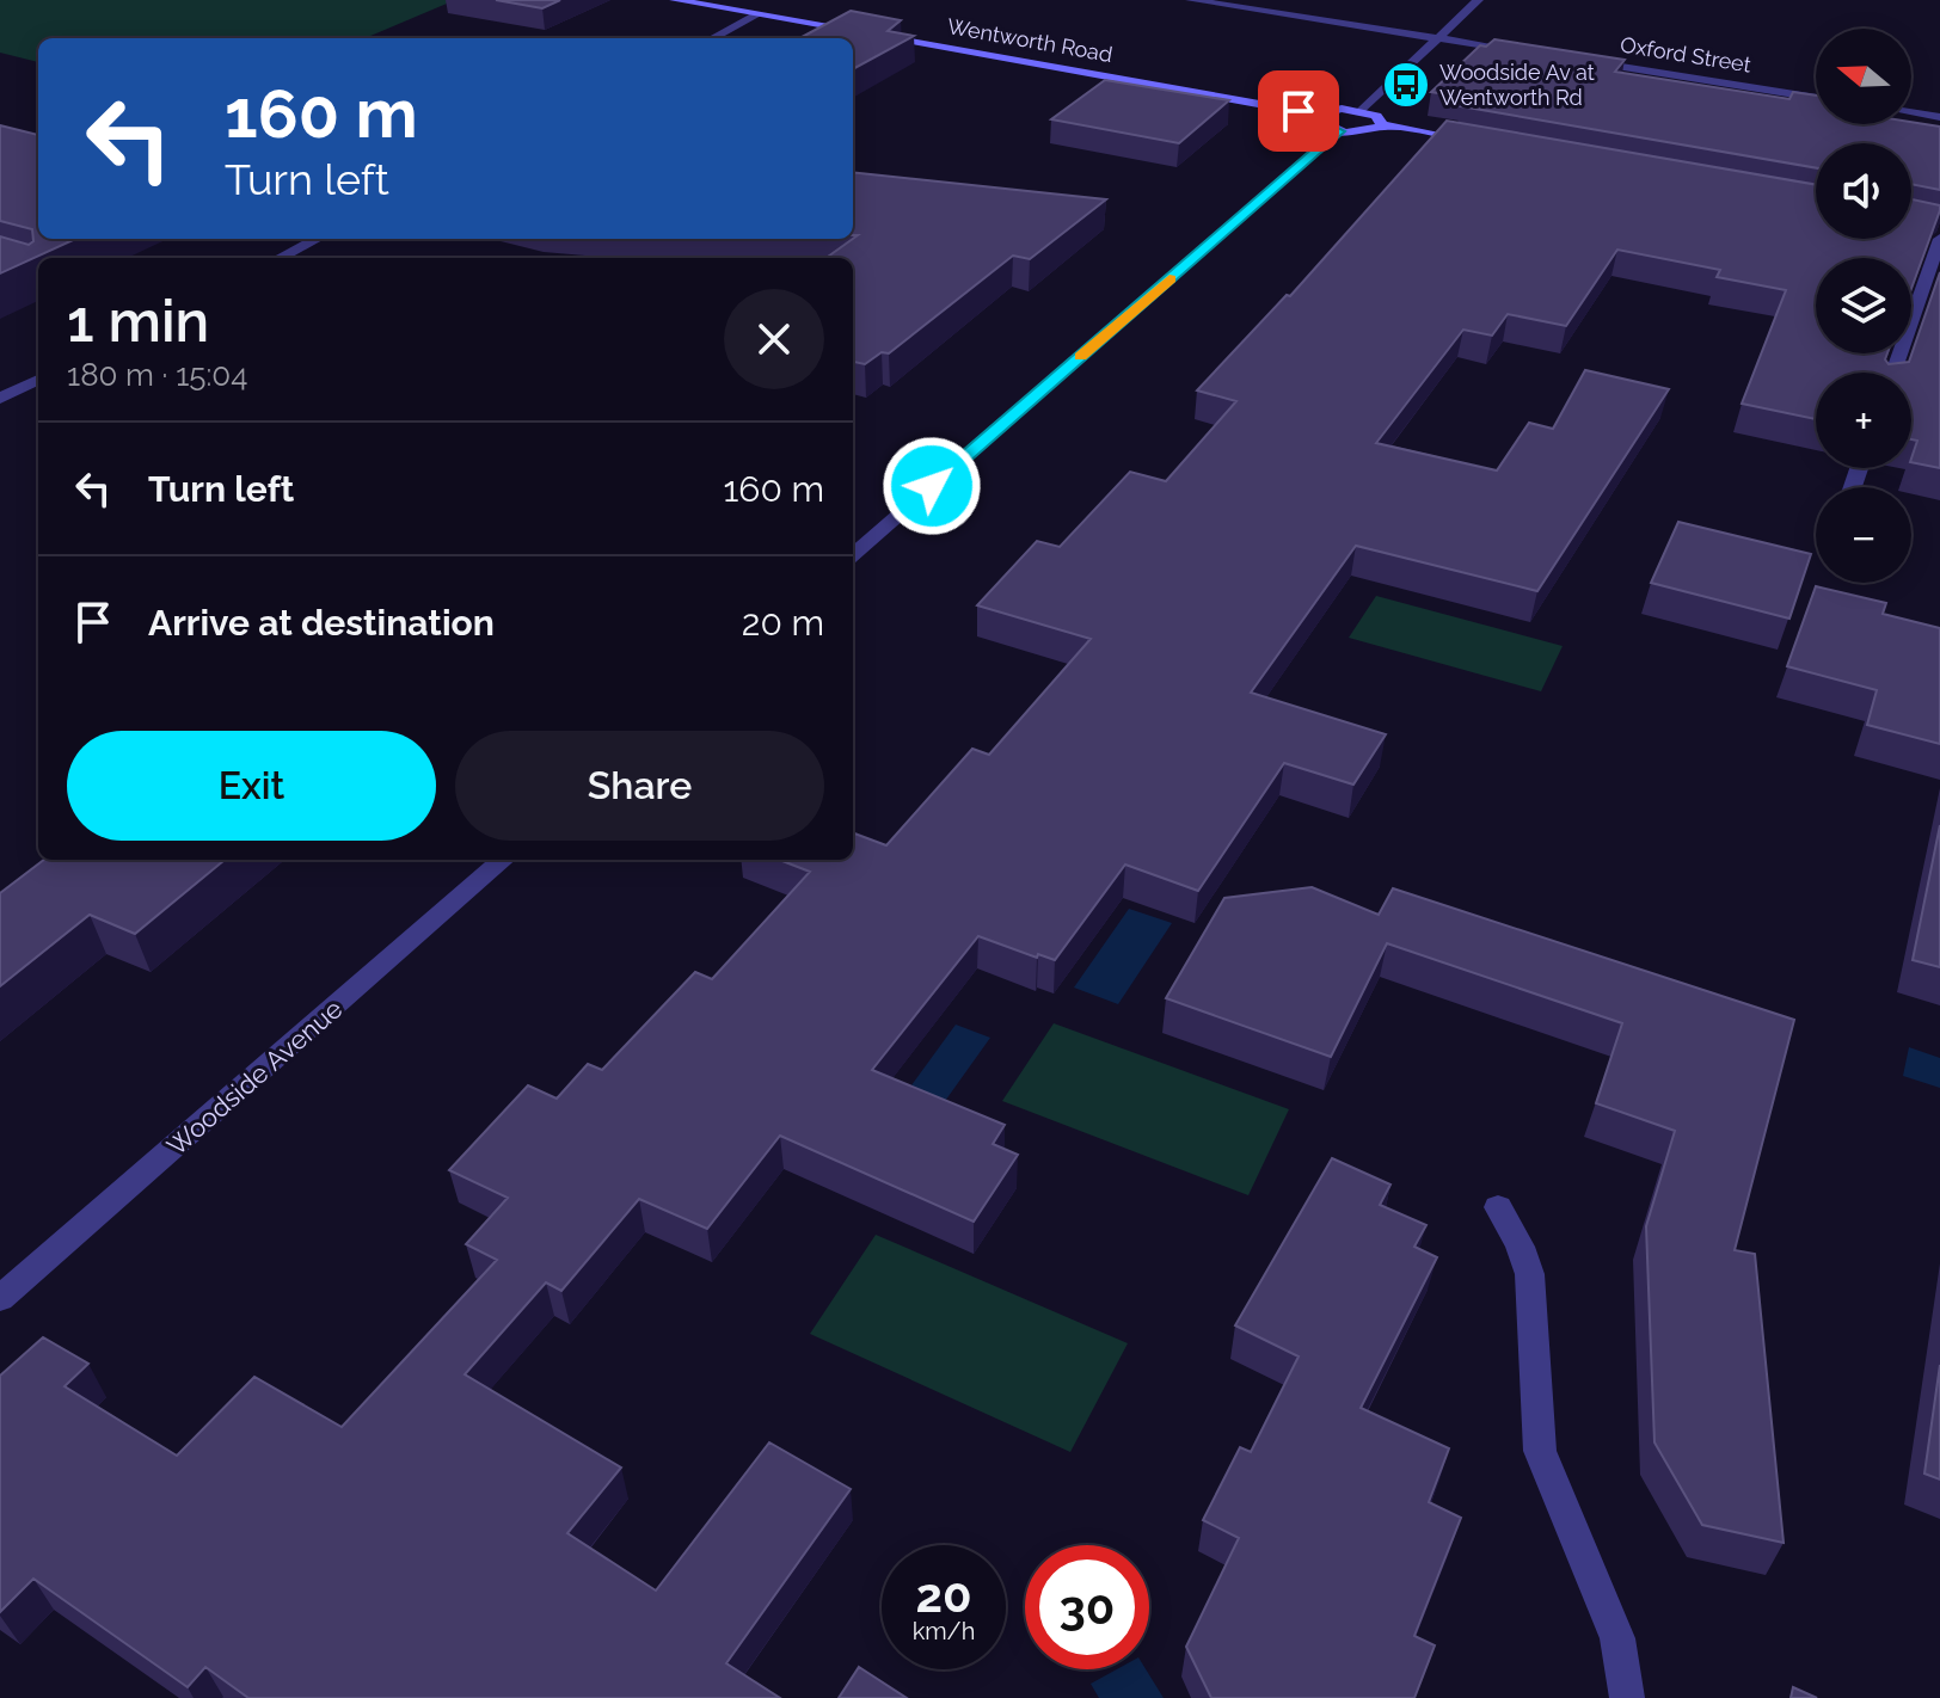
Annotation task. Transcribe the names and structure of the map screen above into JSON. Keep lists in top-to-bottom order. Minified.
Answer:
{"streets":{"street":["Wentworth Road","Oxford Street","Woodside Avenue"]},"places":{"bus stop":["Woodside Av at Wentworth Rd"]},"north":"left","page":{"map_buttons":["+","−"],"turn":["160 m","Turn left"],"heading":["1 min","180 m · 15:04"],"list":[{"name":"Turn left","value":"160 m"},{"name":"Arrive at destination","value":"20 m"}],"buttons":["Exit","Share"],"speed":"20 km/h","limit":"30"}}
